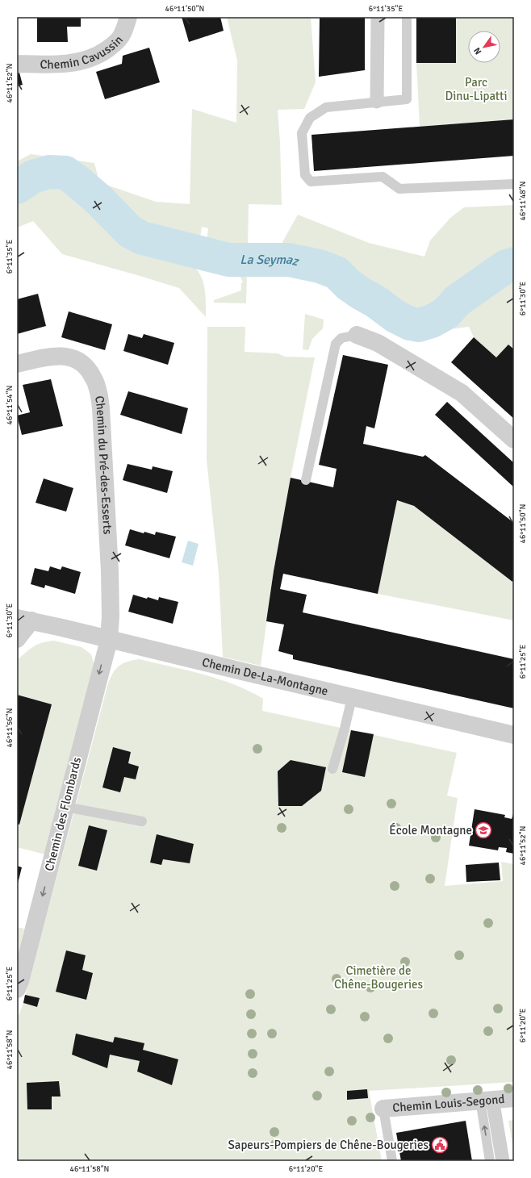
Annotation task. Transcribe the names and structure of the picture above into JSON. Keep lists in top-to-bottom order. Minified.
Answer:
{"streets":{"street":["Chemin Cavussin","Chemin du Pré-des-Esserts","Chemin De-La-Montagne","Chemin des Flombards","Chemin Louis-Segond"]},"crossings":[["Chemin du Pré-des-Esserts","Chemin De-La-Montagne"],["Chemin du Pré-des-Esserts","Chemin des Flombards"],["Chemin De-La-Montagne","Chemin des Flombards"]],"one_way":["Chemin des Flombards"],"water":["La Seymaz"],"parks":["Parc Dinu-Lipatti","Cimetière de Chêne-Bougeries"],"places":{"school or university":["École Montagne"],"public building":["Sapeurs-Pompiers de Chêne-Bougeries"]},"north":"bottom left","coordinates":["46°11'50\"N","6°11'35\"E","46°11'52\"N","46°11'48\"N","6°11'30\"E","46°11'54\"N","6°11'25\"E","46°11'56\"N","6°11'20\"E","46°11'58\"N"]}
